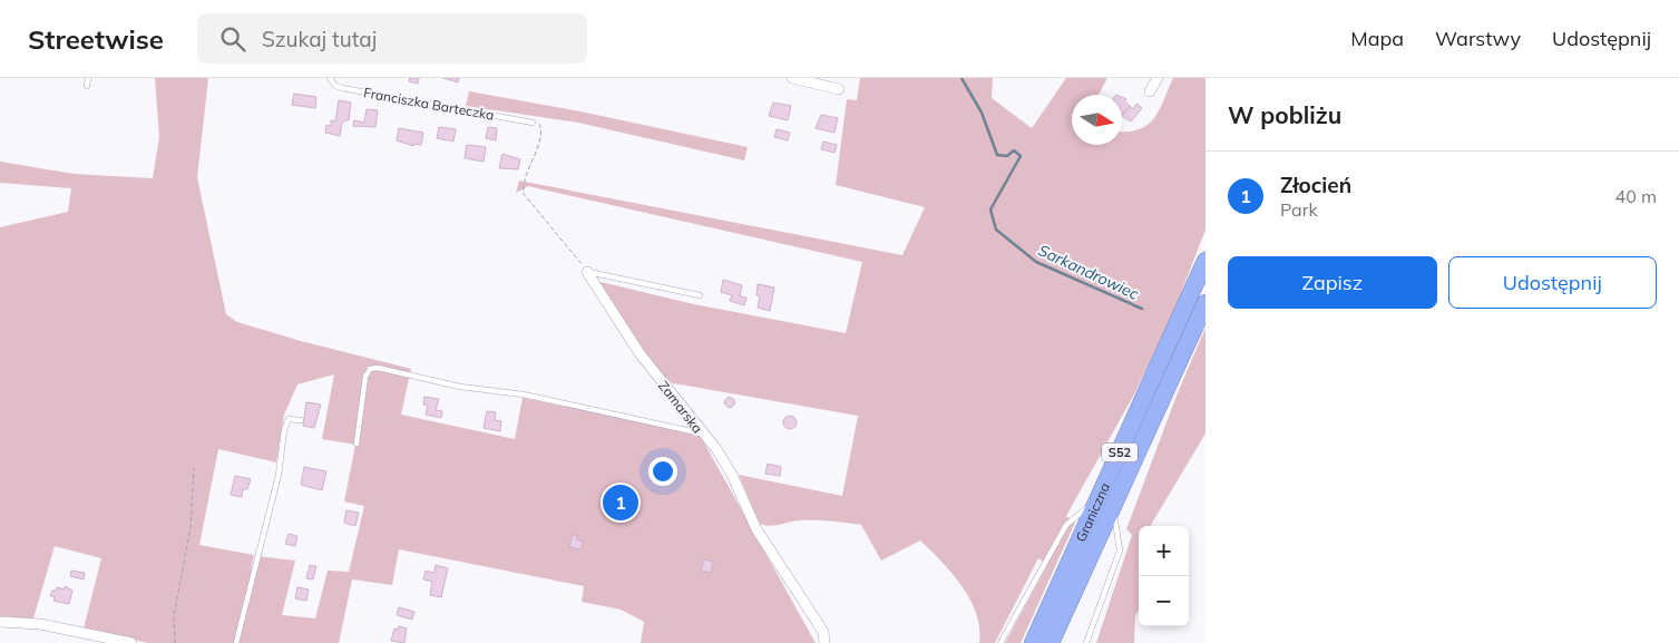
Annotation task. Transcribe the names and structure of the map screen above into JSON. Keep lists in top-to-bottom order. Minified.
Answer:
{"streets":{"highway":["S52","Graniczna"],"street":["Zamarska"],"lane":["Franciszka Barteczka"]},"water":["Sarkandrowiec"],"north":"right","page":{"header":"Streetwise","search":"Szukaj tutaj","nav":["Mapa","Warstwy","Udostępnij"],"heading":"W pobliżu","list":[{"mark":"1","name":"Złocień","note":"Park","value":"40 m"}],"buttons":["Zapisz","Udostępnij"],"pins":"1","map_buttons":["+","−"]}}
